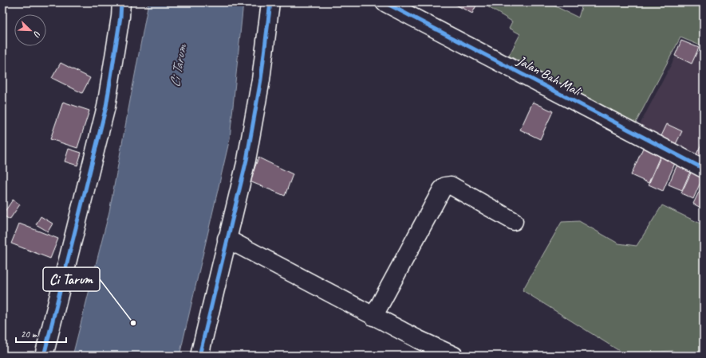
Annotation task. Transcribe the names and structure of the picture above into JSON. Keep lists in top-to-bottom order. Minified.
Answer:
{"streets":{"street":["Jalan Bah Mali"]},"water":["Ci Tarum"],"places":["Ci Tarum"],"scale_bar":"20 m","north":"bottom right"}
